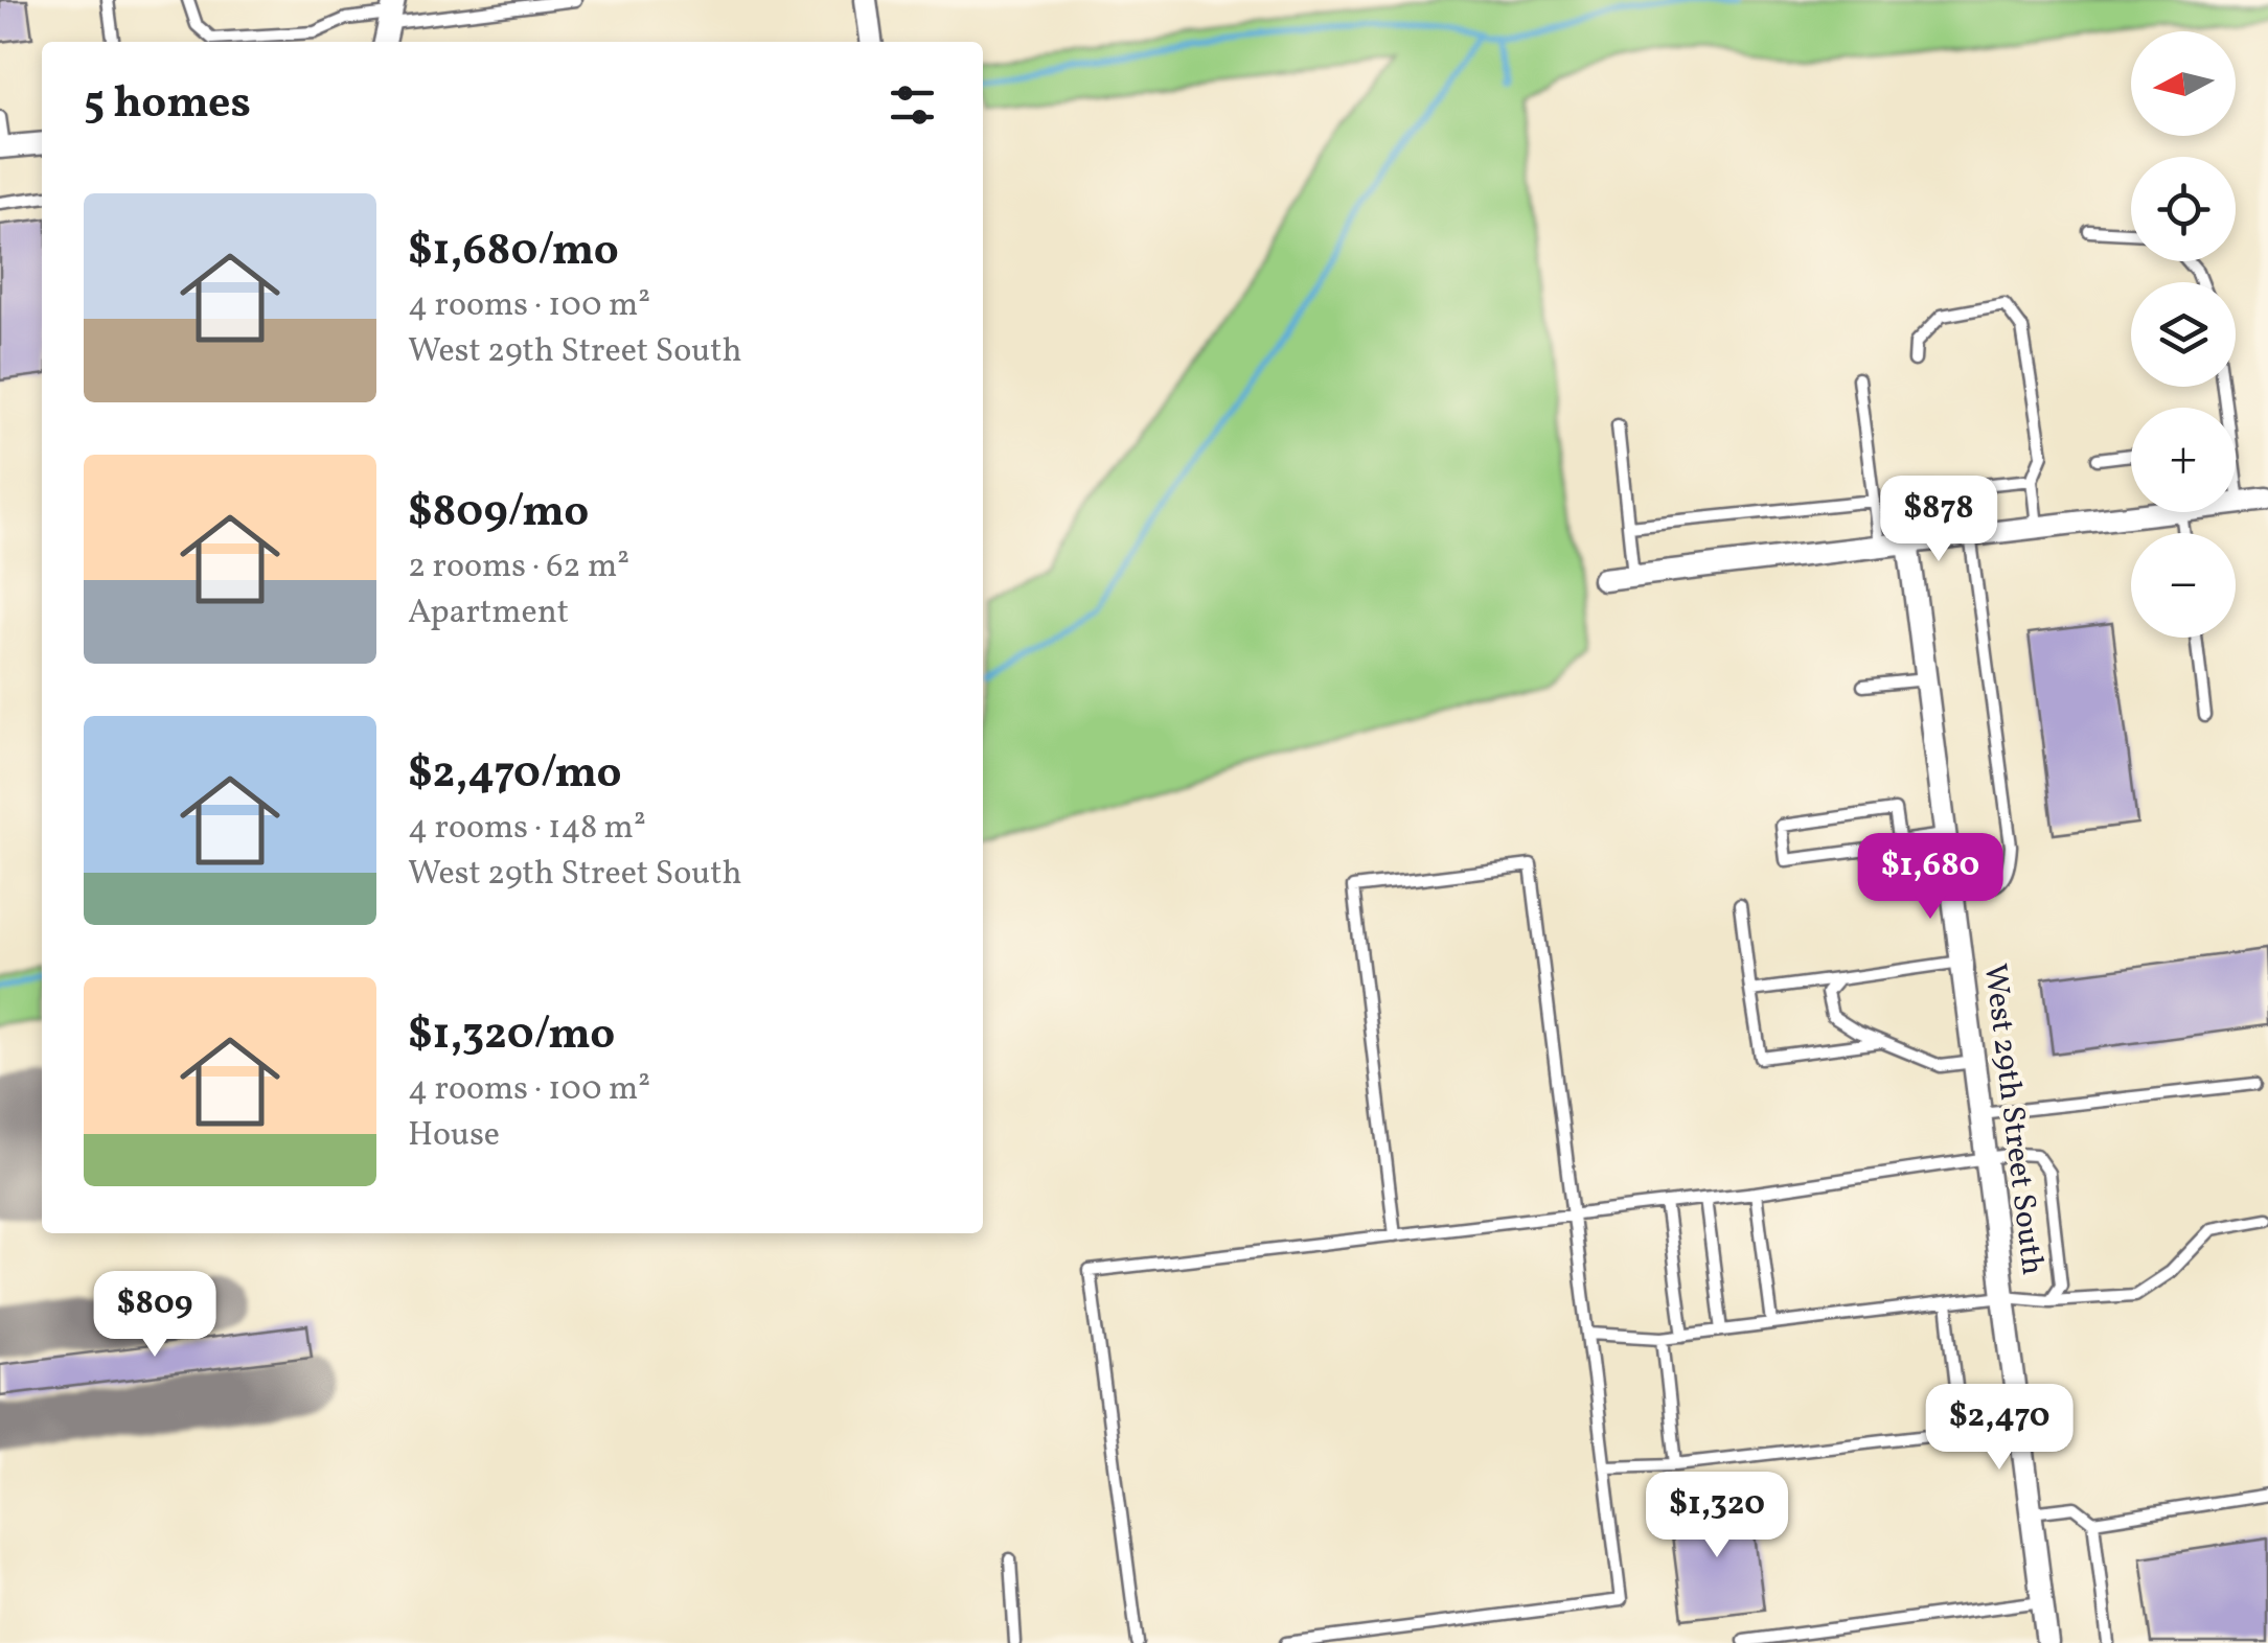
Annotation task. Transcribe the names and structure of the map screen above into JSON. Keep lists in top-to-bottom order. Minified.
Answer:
{"streets":{"street":["West 29th Street South"]},"north":"left","page":{"map_buttons":["+","−"],"heading":"5 homes","list":[{"name":"$1,680/mo","note":"4 rooms · 100 m² · West 29th Street South"},{"name":"$809/mo","note":"2 rooms · 62 m² · Apartment"},{"name":"$2,470/mo","note":"4 rooms · 148 m² · West 29th Street South"},{"name":"$1,320/mo","note":"4 rooms · 100 m² · House"}],"price":["$878","$1,680","$809","$2,470","$1,320"]}}
